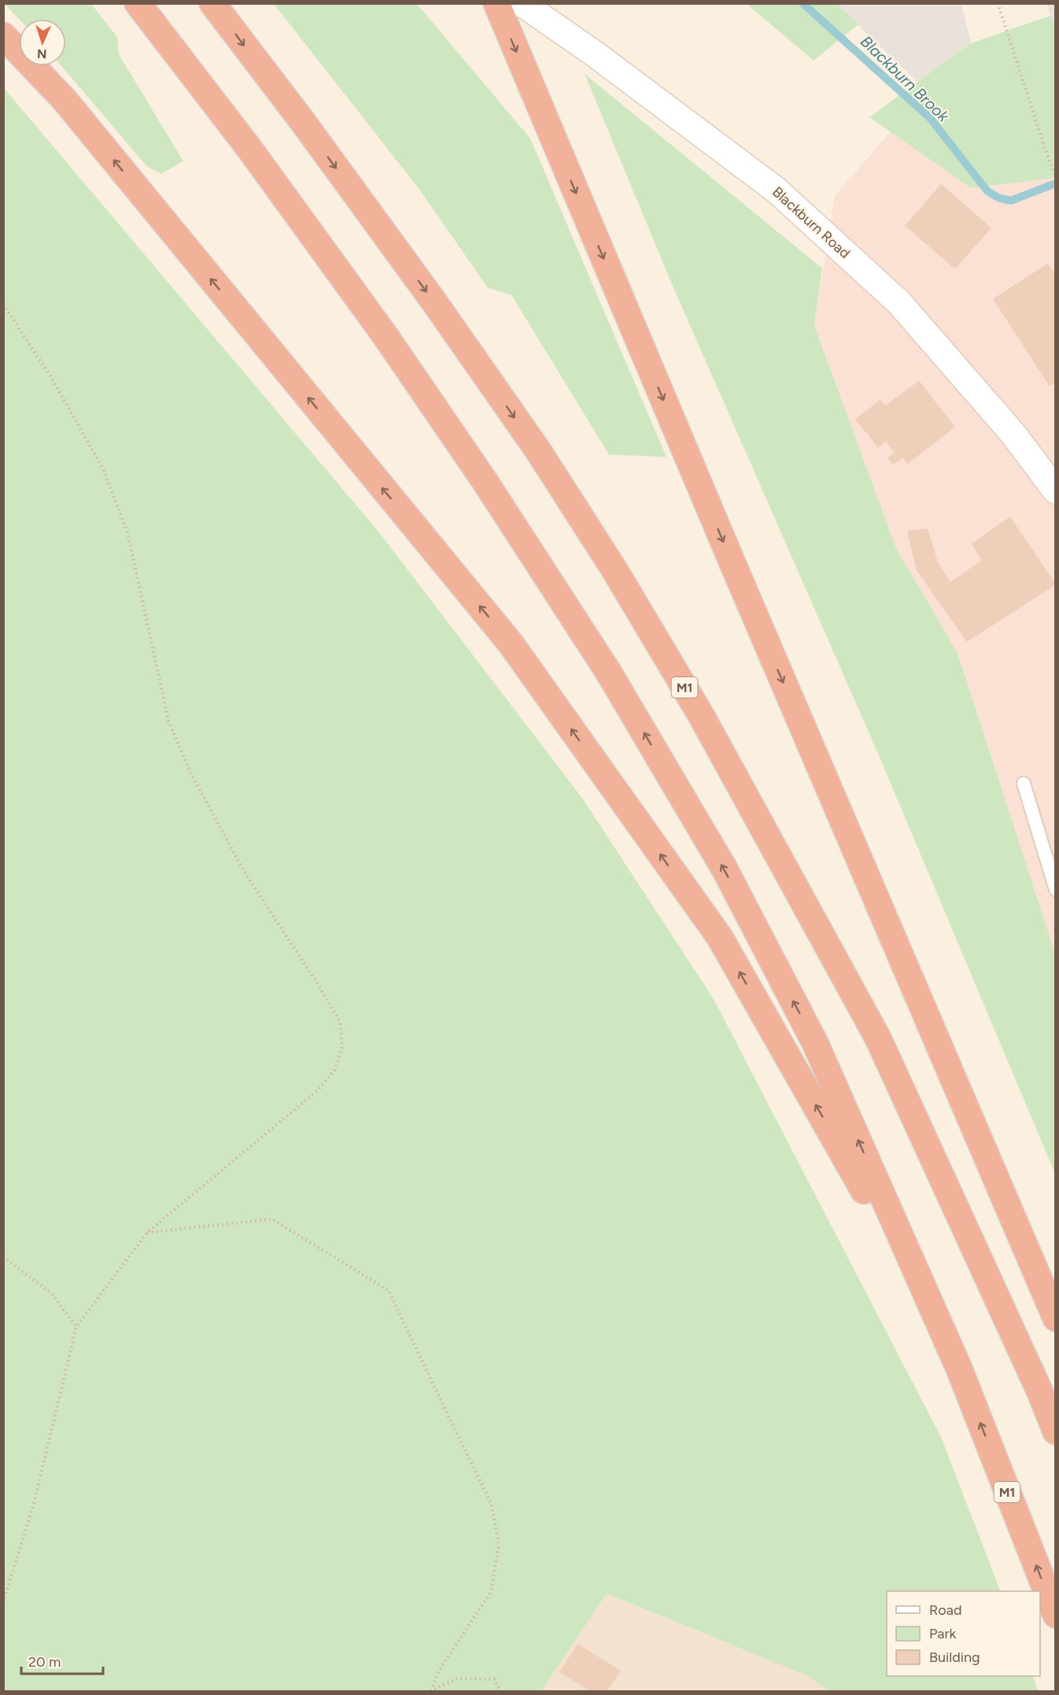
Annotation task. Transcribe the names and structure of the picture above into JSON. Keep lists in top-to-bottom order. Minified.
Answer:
{"streets":{"highway":["M1"],"street":["Blackburn Road"]},"water":["Blackburn Brook"],"legend":["Road","Park","Building"],"scale_bar":"20 m","north":"bottom"}
